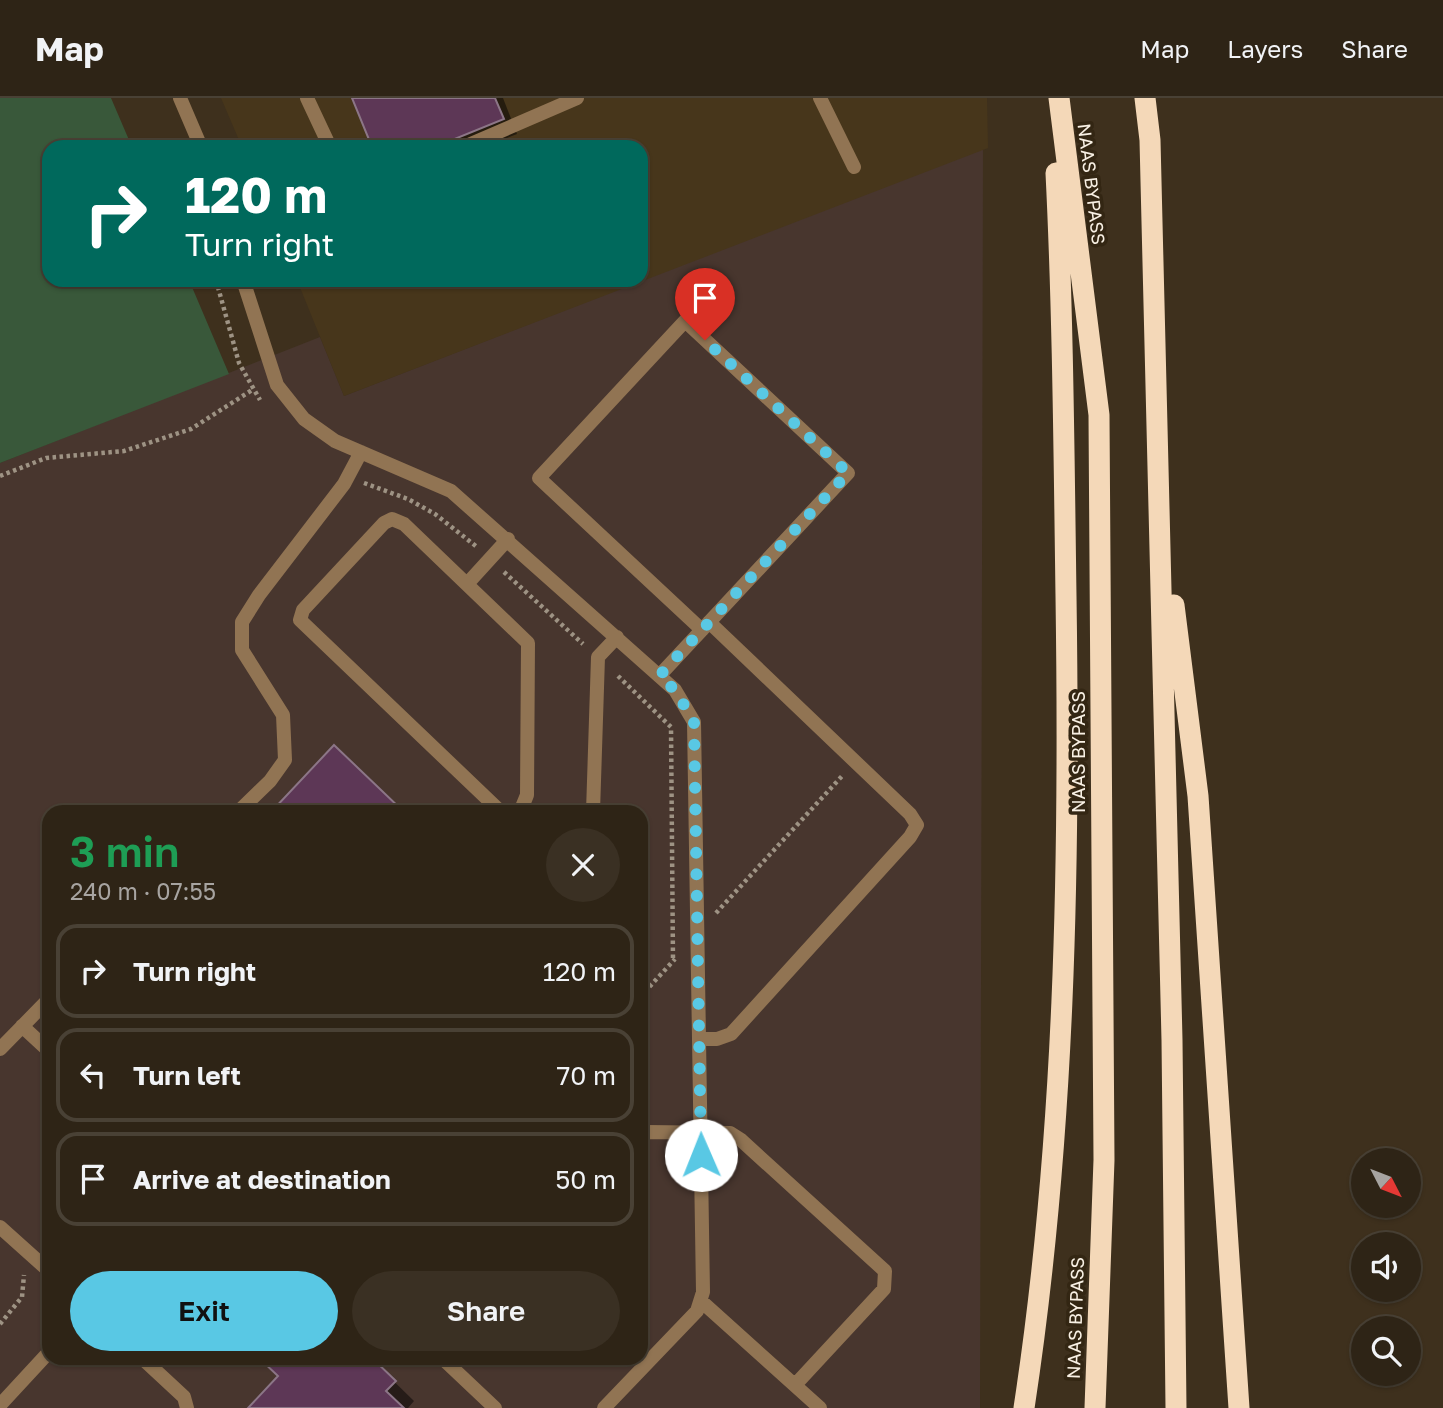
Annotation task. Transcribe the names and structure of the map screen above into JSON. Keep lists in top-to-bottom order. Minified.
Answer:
{"streets":{"highway":["NAAS BYPASS"]},"north":"bottom right","page":{"header":"Map","nav":["Map","Layers","Share"],"turn":["120 m","Turn right"],"heading":["3 min","240 m · 07:55"],"list":[{"name":"Turn right","value":"120 m"},{"name":"Turn left","value":"70 m"},{"name":"Arrive at destination","value":"50 m"}],"buttons":["Exit","Share"]}}
